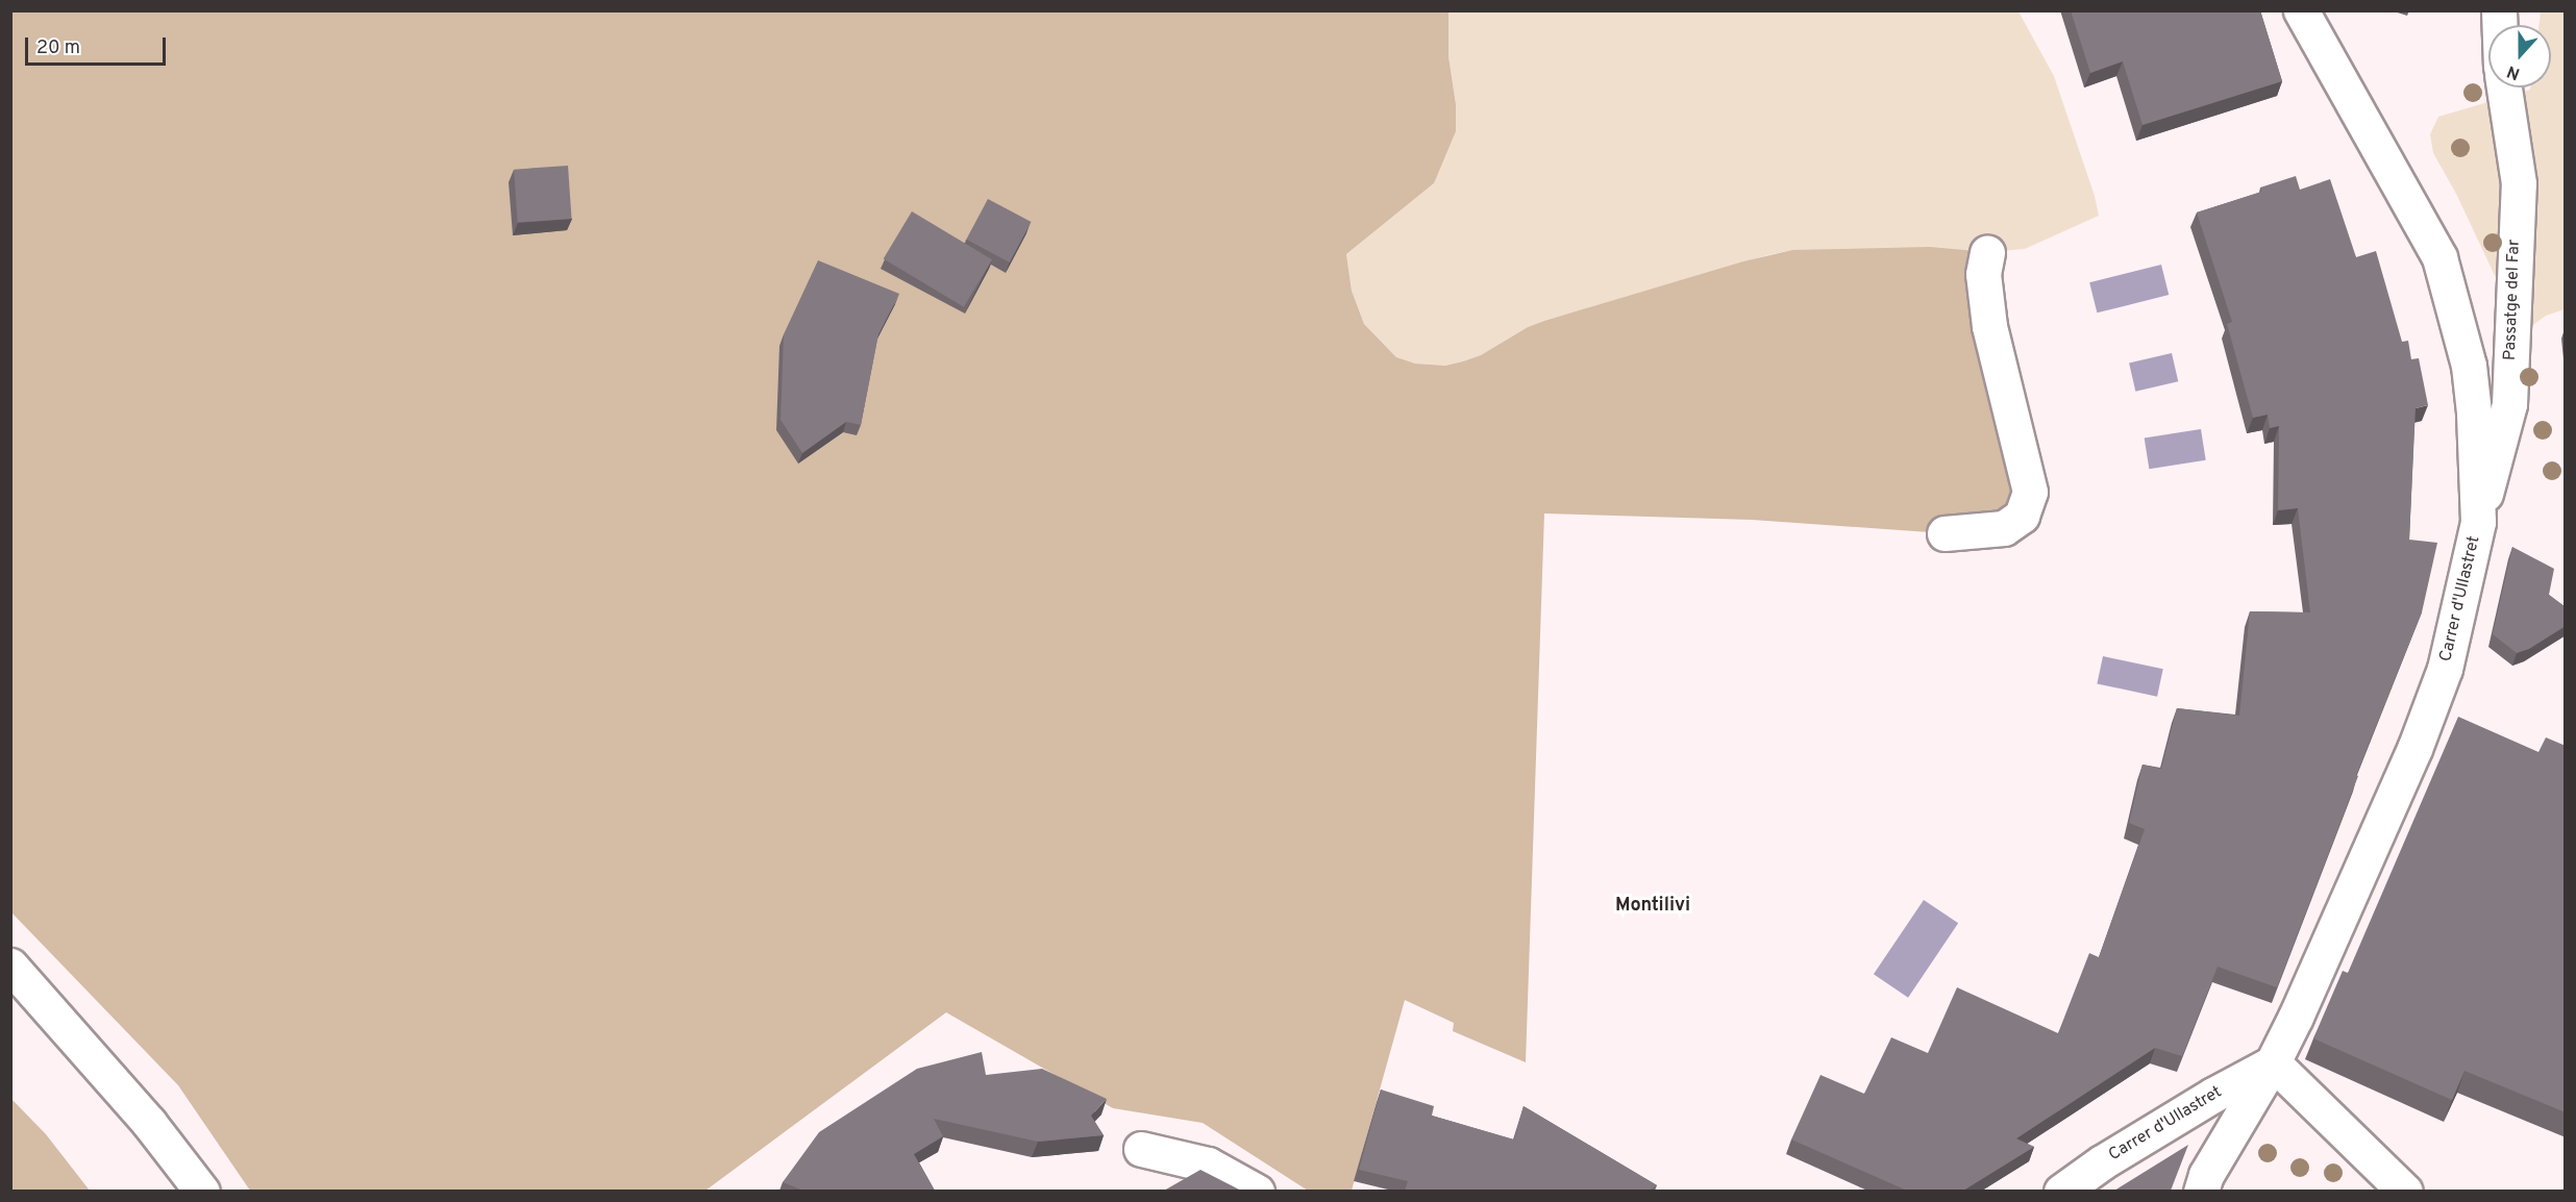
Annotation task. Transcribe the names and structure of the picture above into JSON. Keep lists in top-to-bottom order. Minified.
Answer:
{"streets":{"street":["Passatge del Far","Carrer d'Ullastret"]},"crossings":[["Passatge del Far","Carrer d'Ullastret"]],"districts":["Montilivi"],"scale_bar":"20 m","north":"bottom"}
